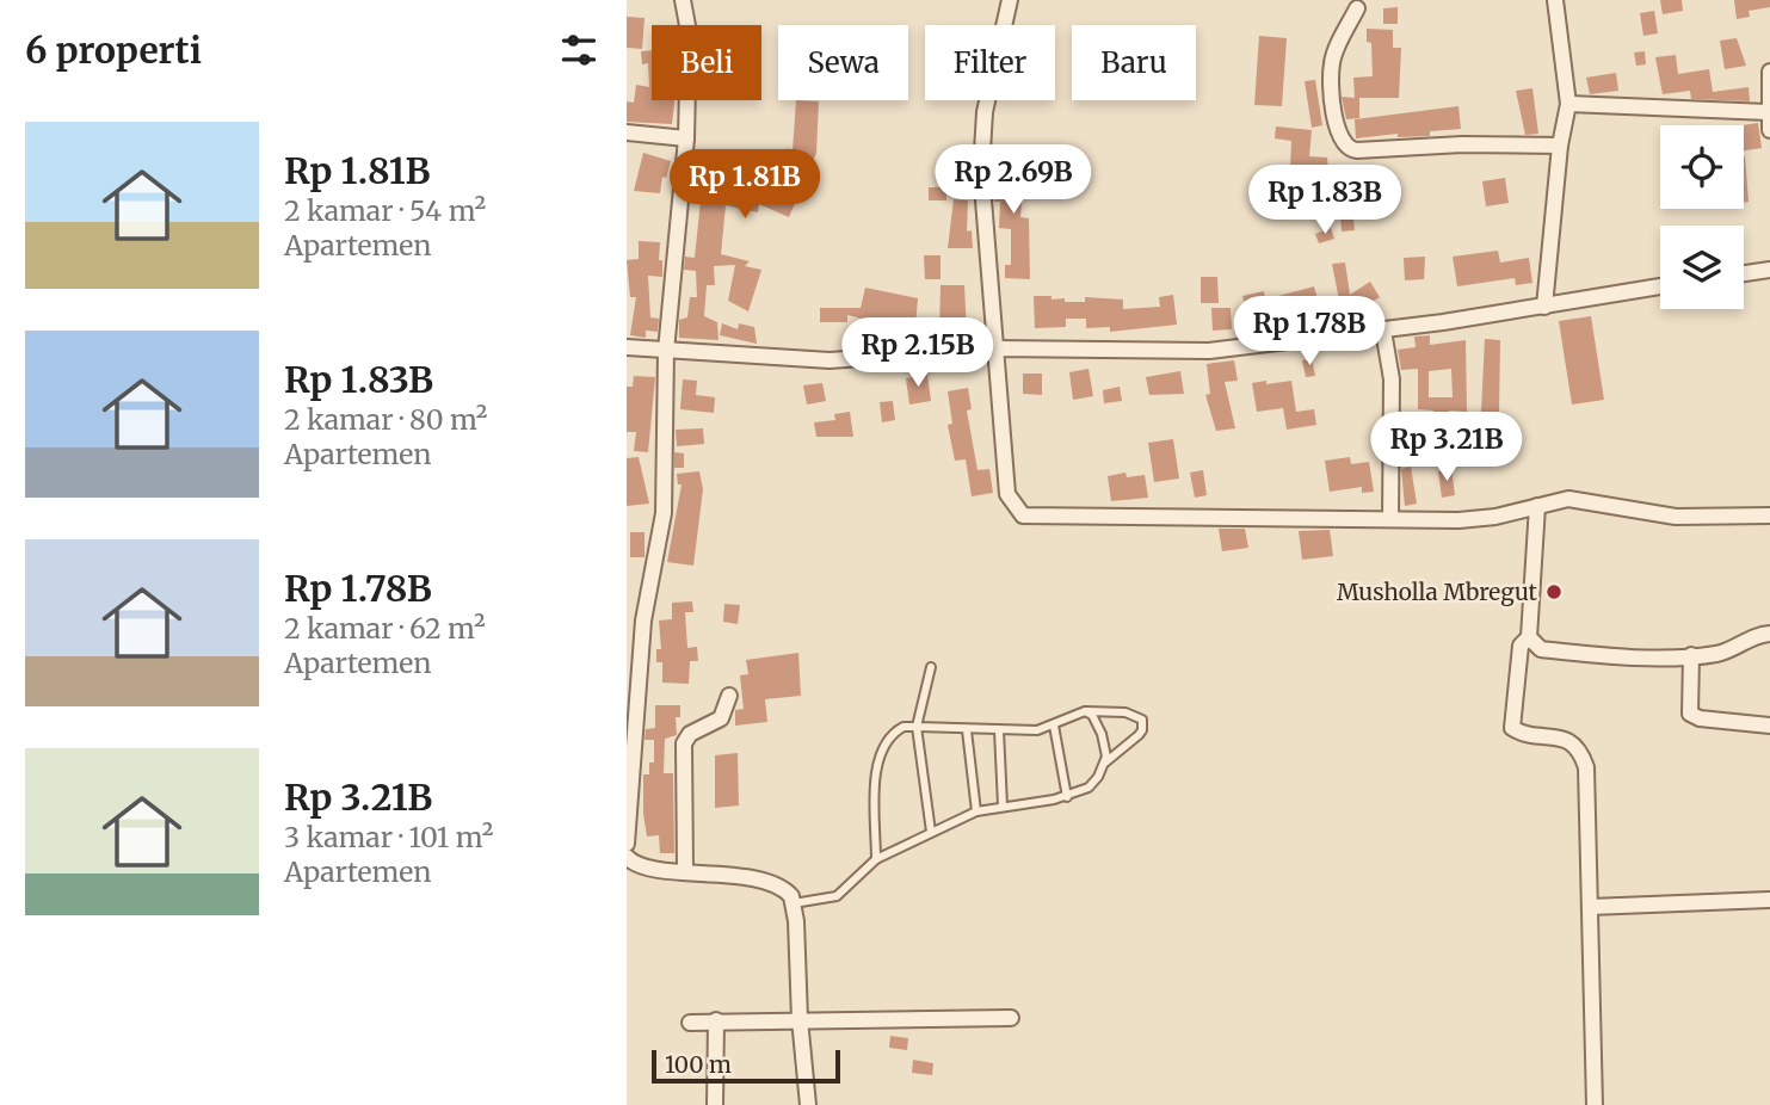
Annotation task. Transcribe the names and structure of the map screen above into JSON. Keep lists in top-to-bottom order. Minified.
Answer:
{"places":["Musholla Mbregut"],"scale_bar":"100 m","page":{"heading":"6 properti","chip":["Beli","Sewa","Filter","Baru"],"list":[{"name":"Rp 1.81B","note":"2 kamar · 54 m² · Apartemen"},{"name":"Rp 1.83B","note":"2 kamar · 80 m² · Apartemen"},{"name":"Rp 1.78B","note":"2 kamar · 62 m² · Apartemen"},{"name":"Rp 3.21B","note":"3 kamar · 101 m² · Apartemen"}],"price":["Rp 2.69B","Rp 1.81B","Rp 1.83B","Rp 1.78B","Rp 2.15B","Rp 3.21B"],"scale":"100 m"}}
